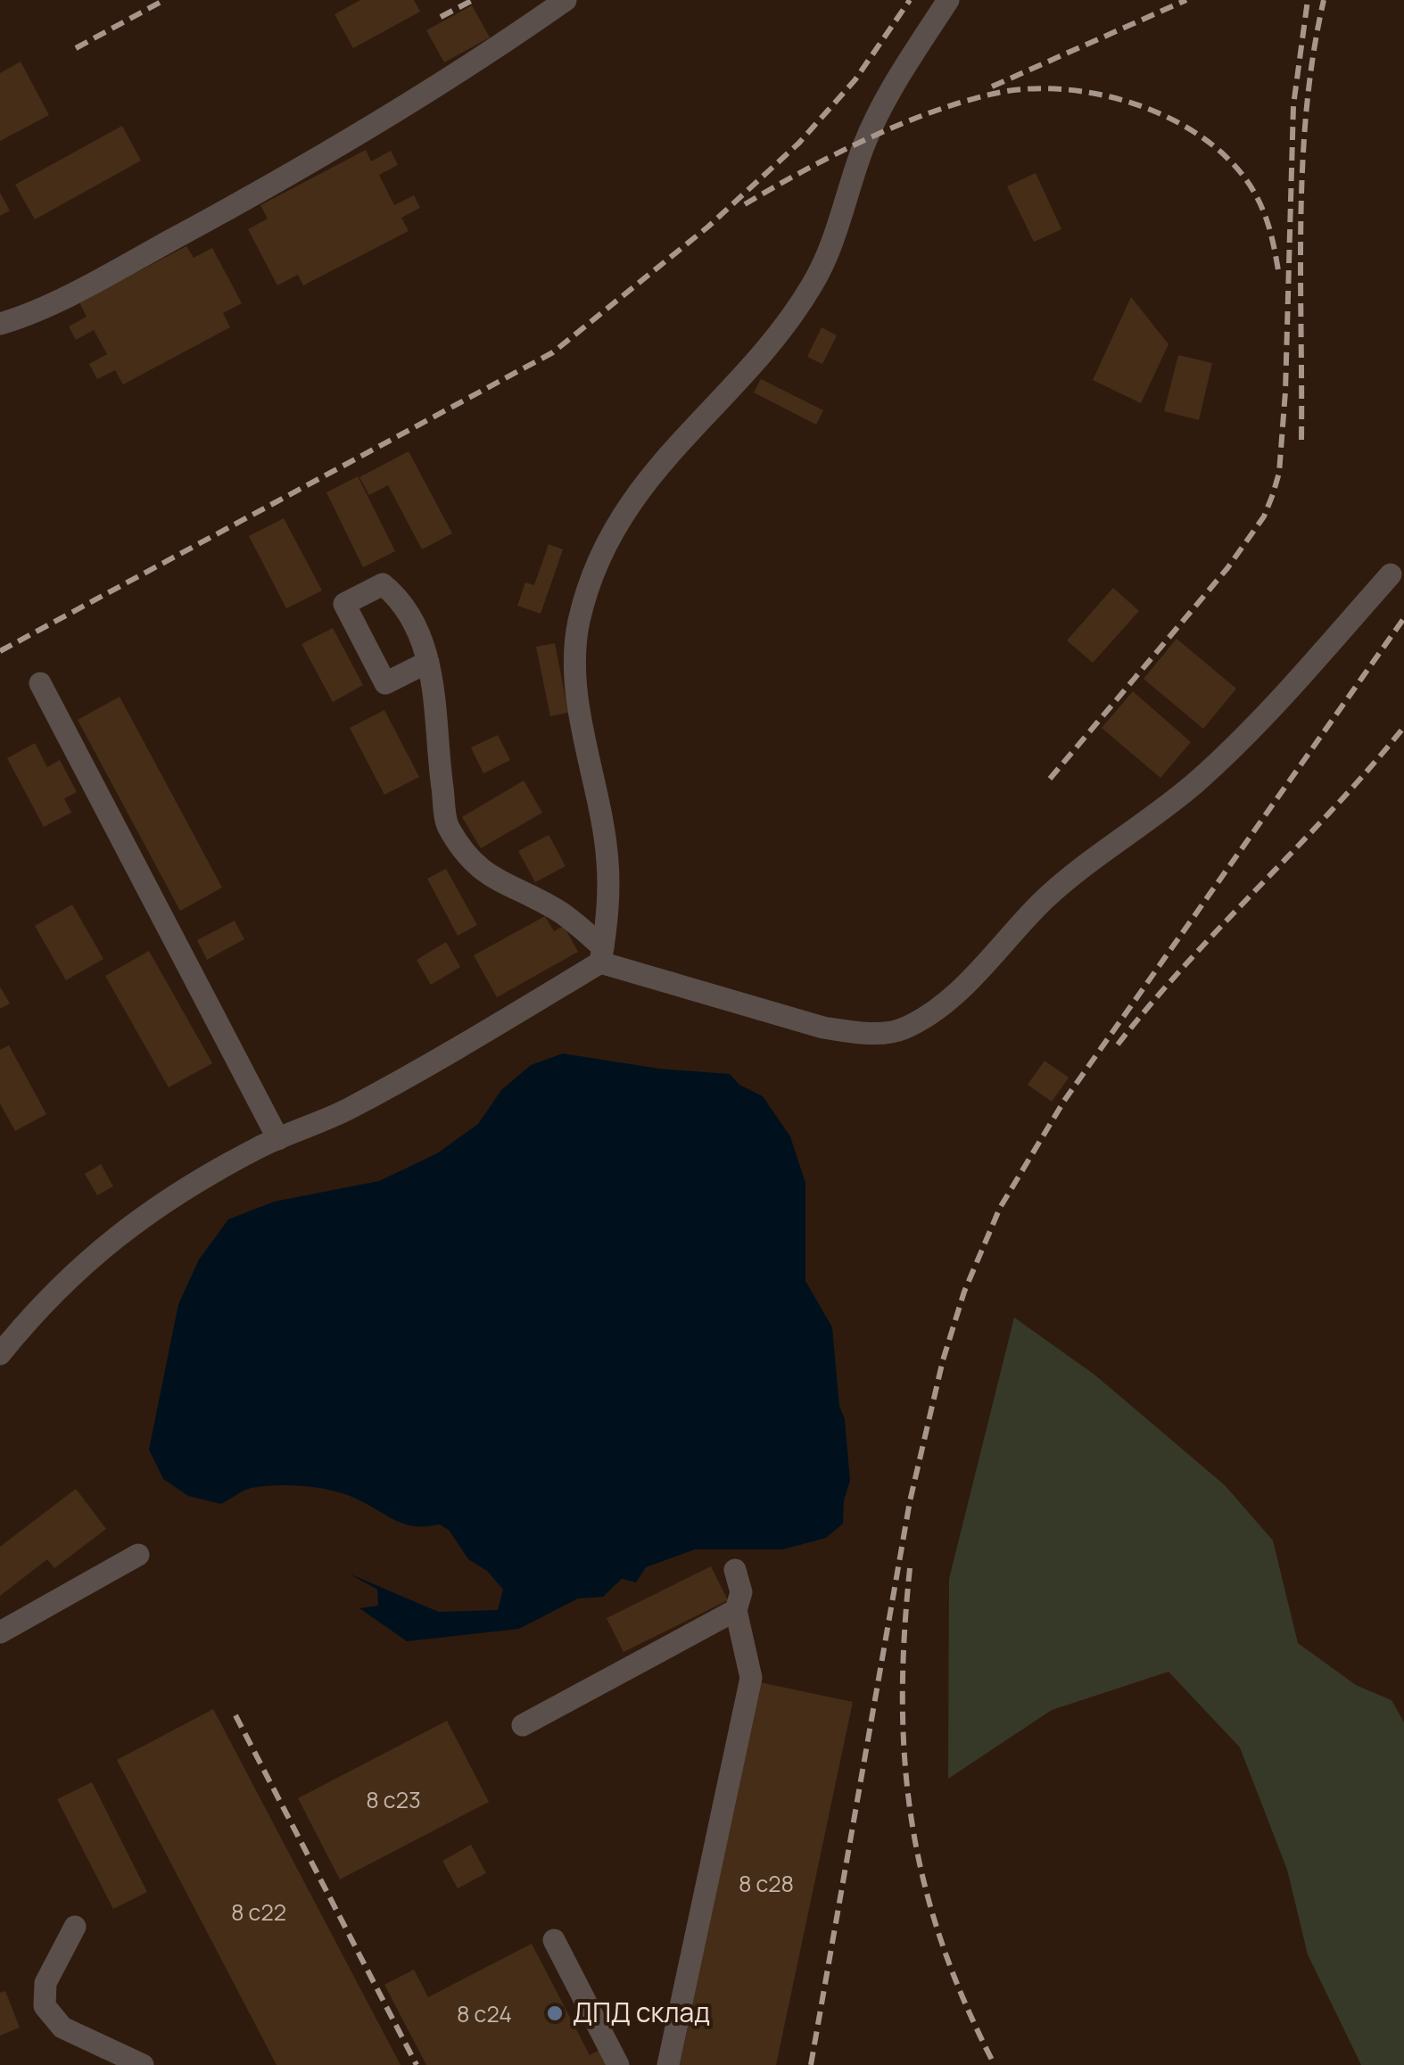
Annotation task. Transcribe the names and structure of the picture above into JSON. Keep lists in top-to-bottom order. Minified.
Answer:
{"places":["ДПД склад"],"house_numbers":["8 с23","8 с28","8 с22","8 с24"]}
